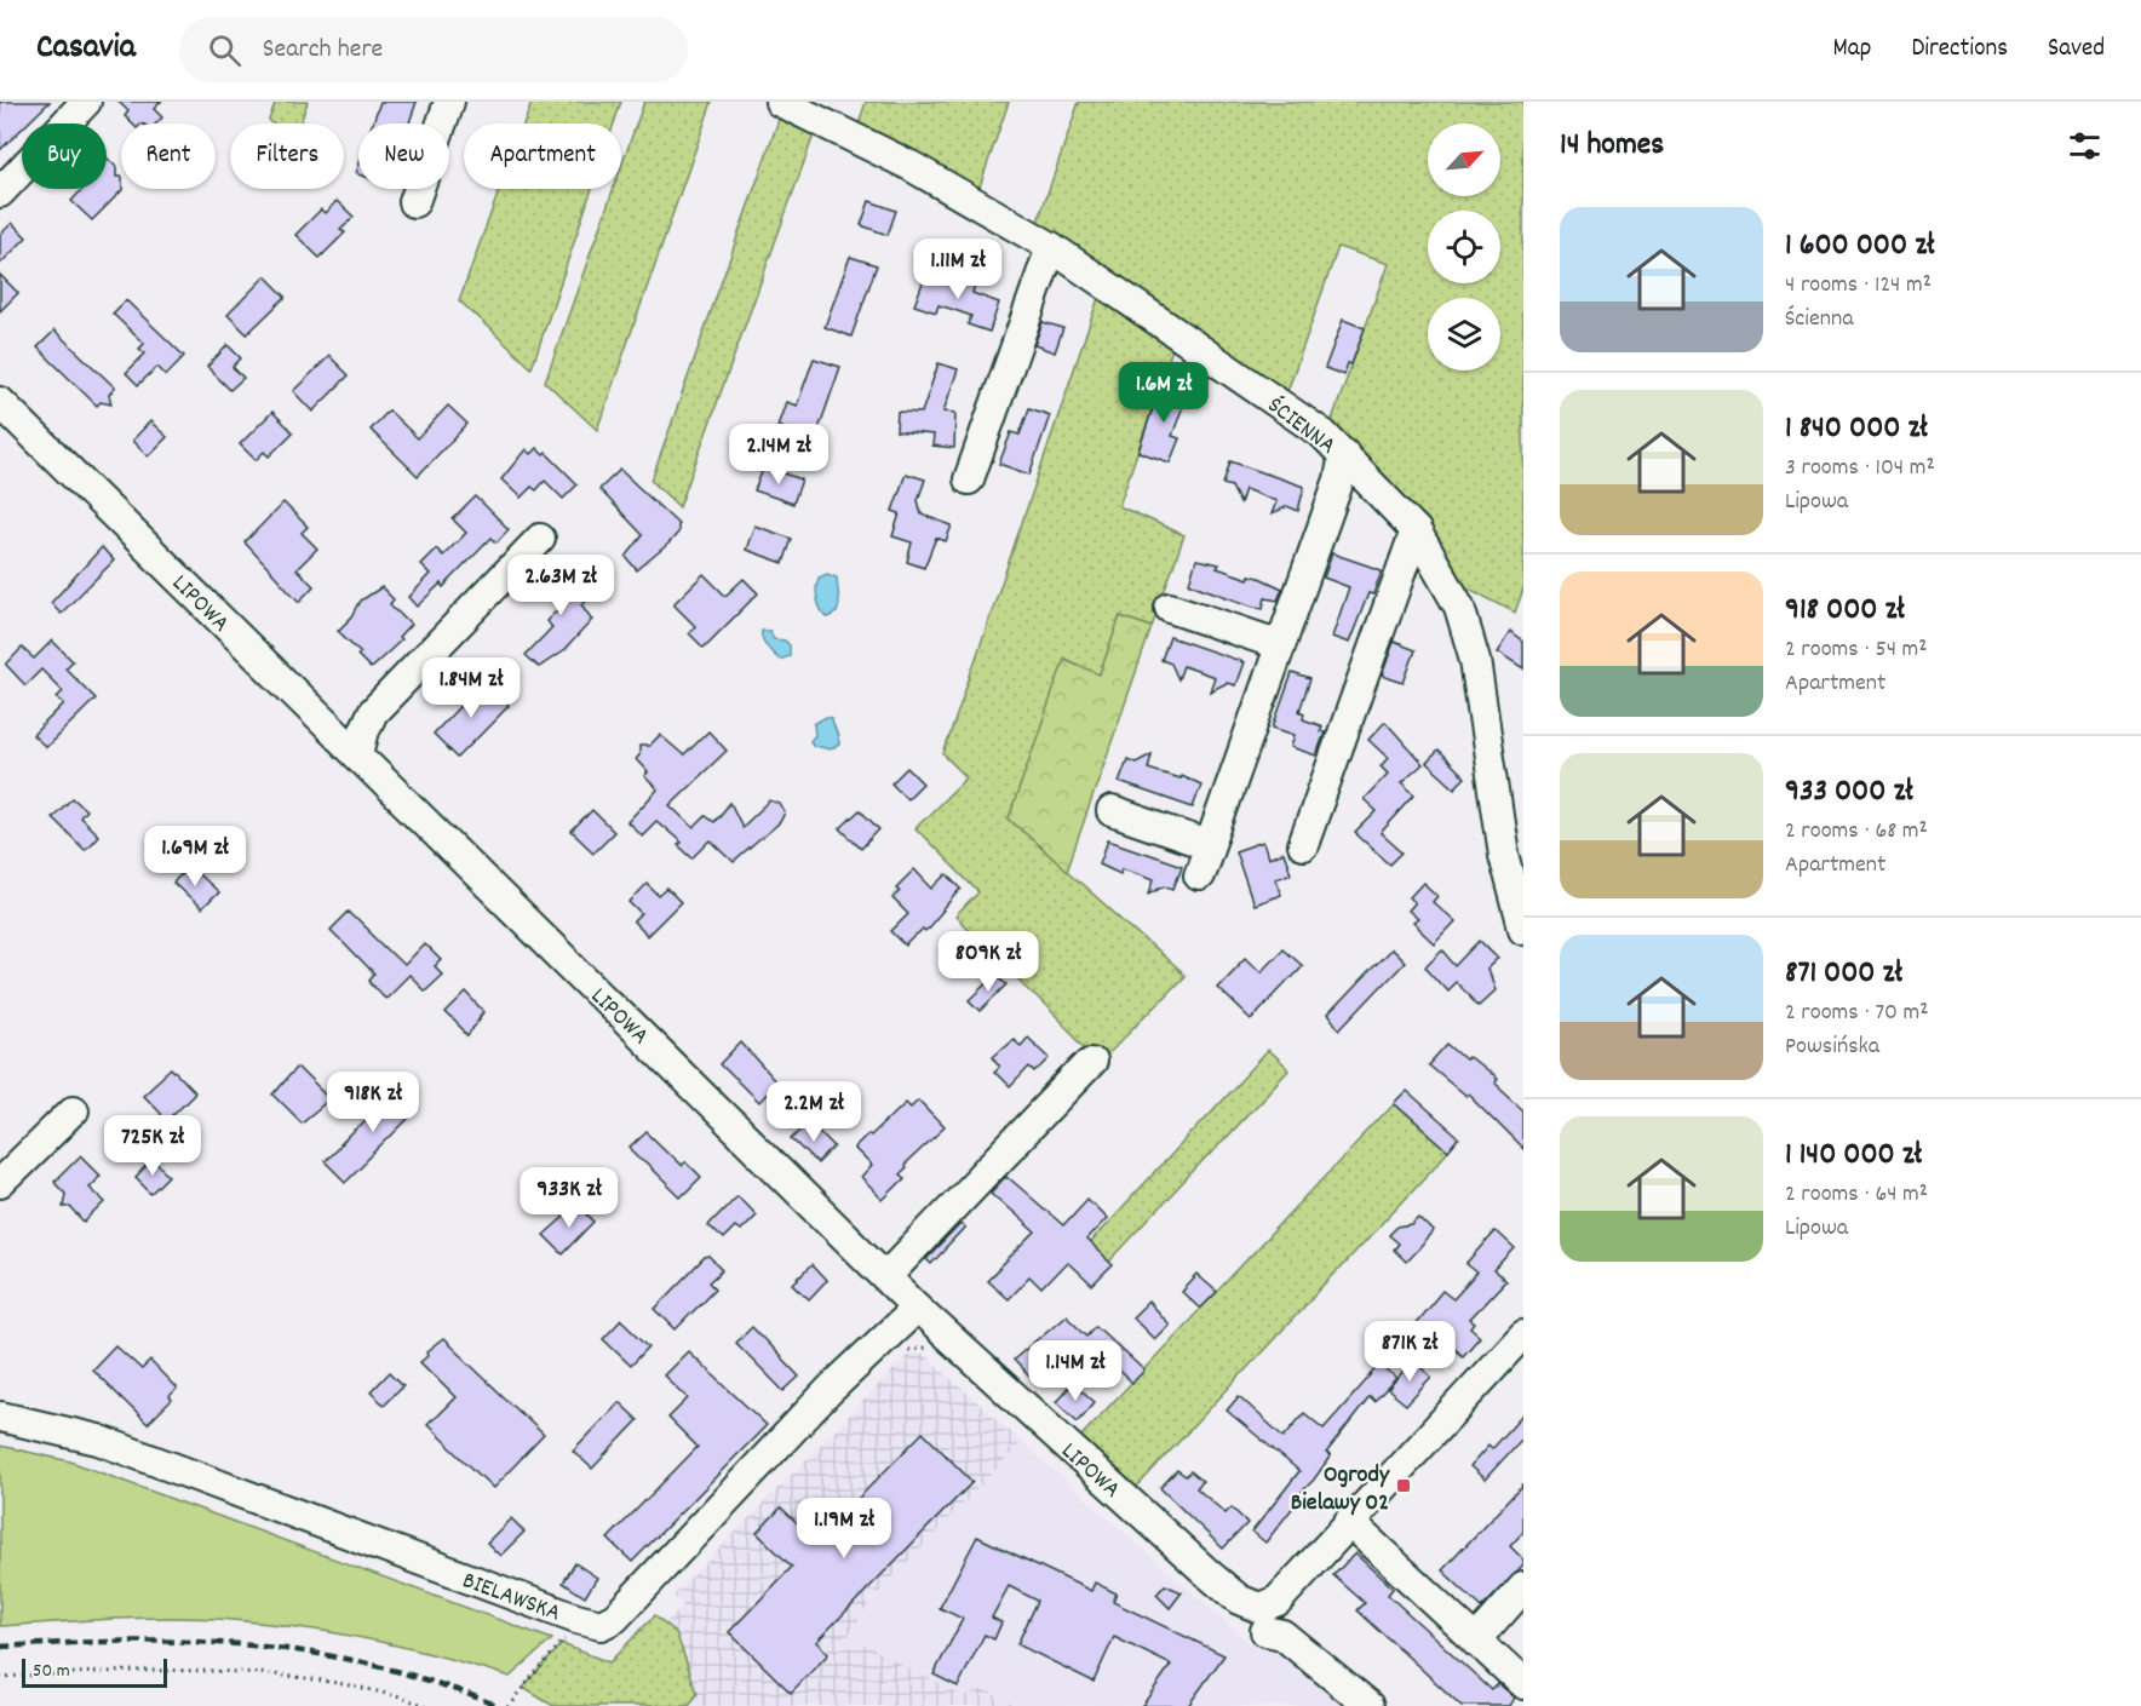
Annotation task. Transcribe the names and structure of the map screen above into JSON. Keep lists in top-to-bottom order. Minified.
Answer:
{"streets":{"street":["ŚCIENNA","LIPOWA","BIELAWSKA"]},"crossings":[["LIPOWA","BIELAWSKA"]],"places":{"transit":["Ogrody Bielawy 02"]},"scale_bar":"50 m","north":"top right","page":{"header":"Casavia","search":"Search here","nav":["Map","Directions","Saved"],"heading":"14 homes","chip":["Buy","Rent","Filters","New","Apartment"],"list":[{"name":"1 600 000 zł","note":"4 rooms · 124 m² · Ścienna"},{"name":"1 840 000 zł","note":"3 rooms · 104 m² · Lipowa"},{"name":"918 000 zł","note":"2 rooms · 54 m² · Apartment"},{"name":"933 000 zł","note":"2 rooms · 68 m² · Apartment"},{"name":"871 000 zł","note":"2 rooms · 70 m² · Powsińska"},{"name":"1 140 000 zł","note":"2 rooms · 64 m² · Lipowa"}],"price":["1.11M zł","1.6M zł","2.14M zł","2.63M zł","1.84M zł","1.69M zł","809K zł","918K zł","2.2M zł","725K zł","933K zł","871K zł","1.14M zł","1.19M zł"],"scale":"50 m"}}
